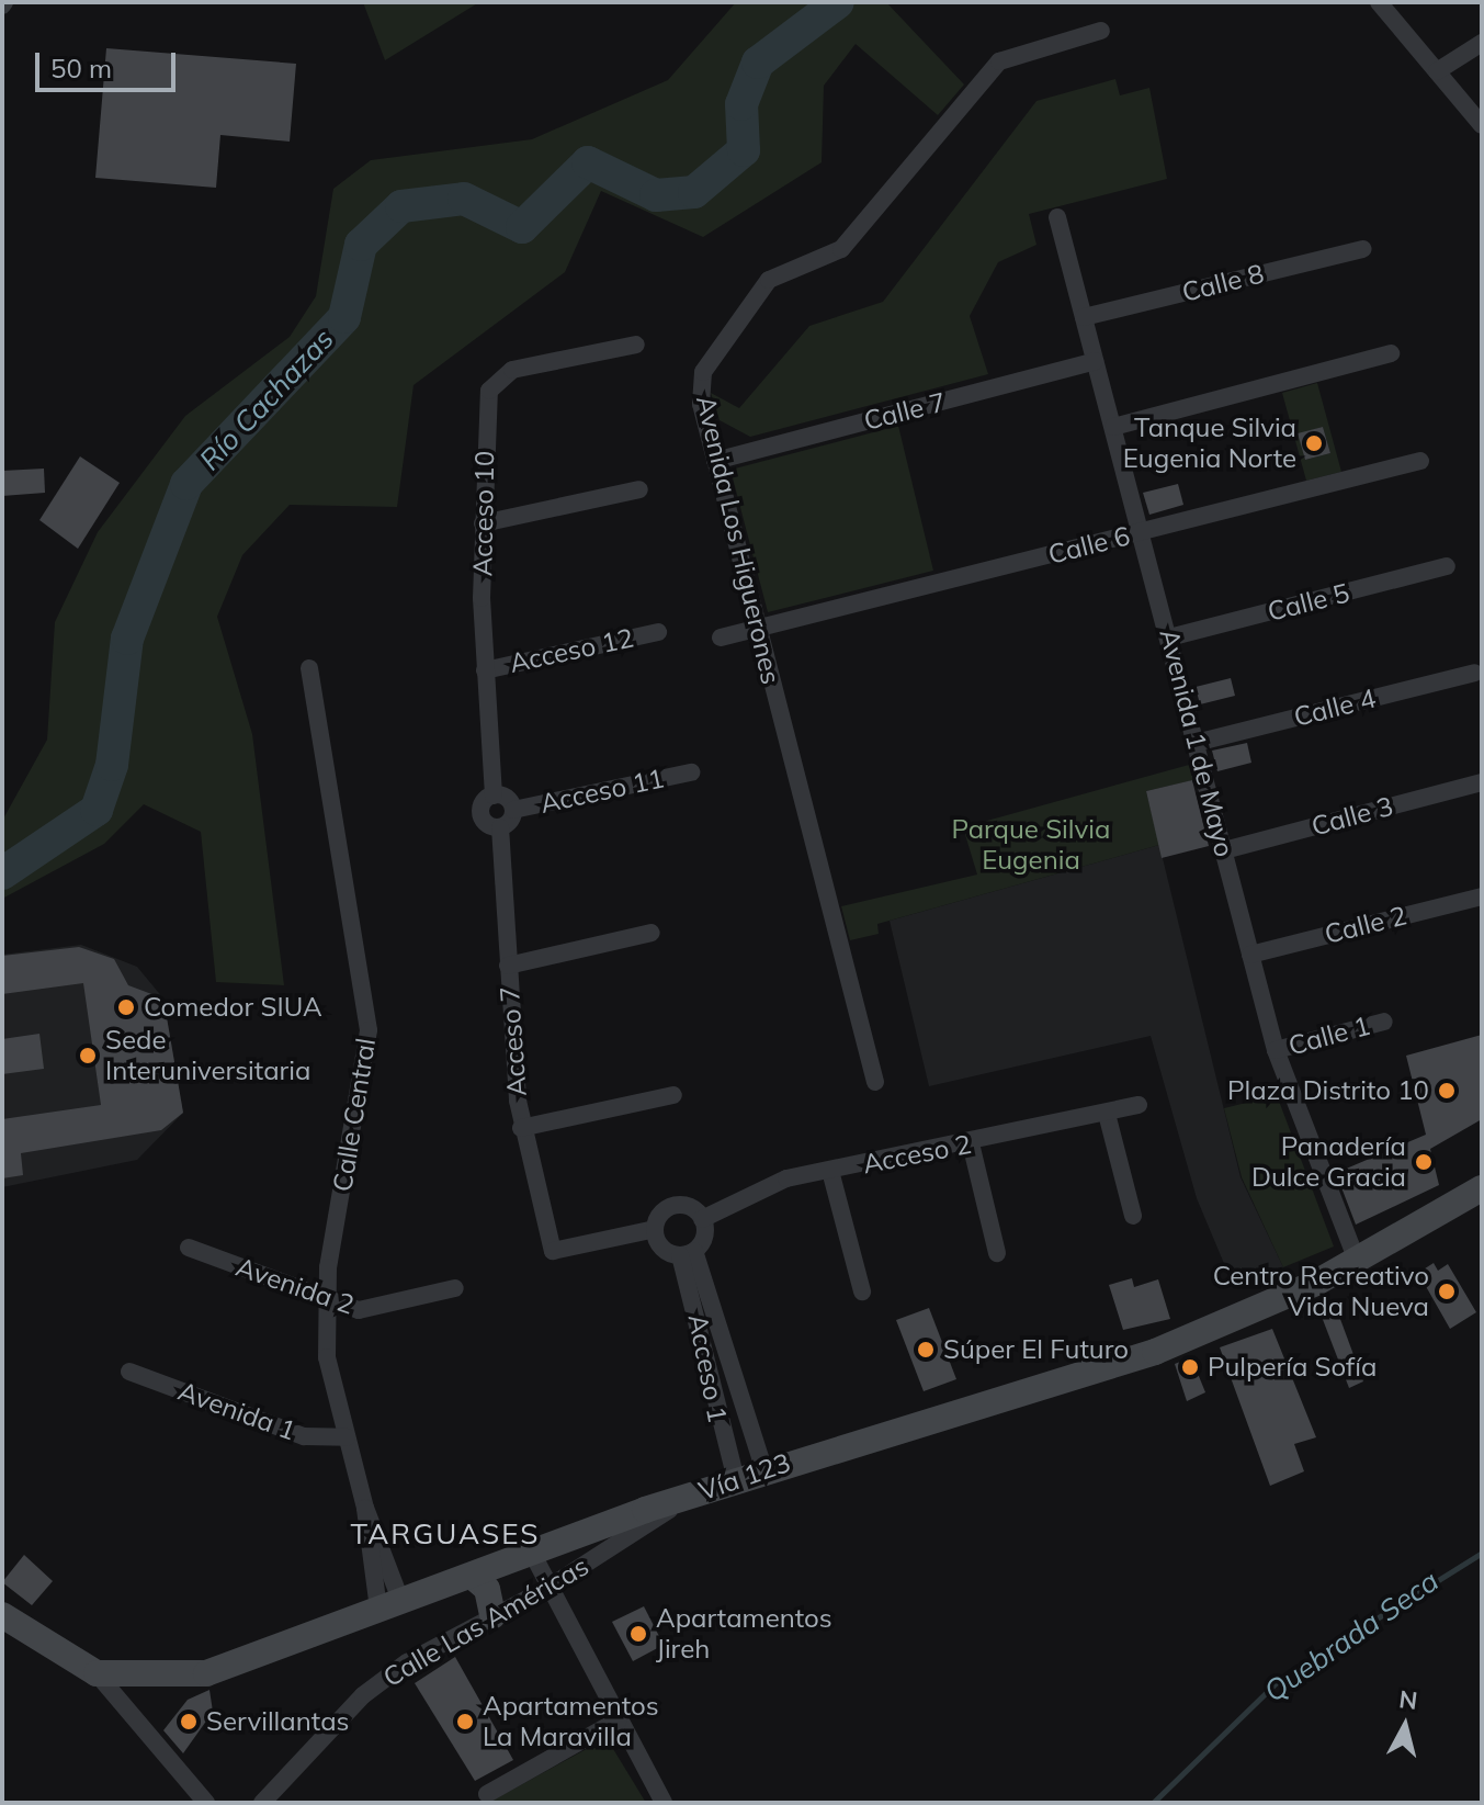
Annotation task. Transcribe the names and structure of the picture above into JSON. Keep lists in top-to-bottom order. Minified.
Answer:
{"streets":{"main road":["Vía 123"],"street":["Calle 8","Calle 7","Acceso 10","Avenida Los Higuerones","Calle 6","Calle 5","Acceso 12","Calle 4","Avenida 1 de Mayo","Acceso 11","Calle 3","Calle 2","Calle 1","Acceso 7","Calle Central","Acceso 2","Avenida 2","Acceso 1","Avenida 1","Calle Las Américas"]},"crossings":[["Calle 8","Avenida 1 de Mayo"],["Calle 7","Avenida Los Higuerones"],["Calle 7","Avenida 1 de Mayo"],["Acceso 10","Acceso 12"],["Acceso 10","Acceso 7"],["Avenida Los Higuerones","Calle 6"],["Calle 6","Avenida 1 de Mayo"],["Calle 5","Avenida 1 de Mayo"],["Calle 4","Avenida 1 de Mayo"],["Avenida 1 de Mayo","Calle 3"],["Avenida 1 de Mayo","Calle 2"],["Avenida 1 de Mayo","Calle 1"],["Avenida 1 de Mayo","Vía 123"],["Acceso 7","Acceso 2"],["Acceso 7","Acceso 1"],["Calle Central","Avenida 2"],["Calle Central","Avenida 1"],["Calle Central","Vía 123"],["Acceso 2","Acceso 1"],["Acceso 1","Vía 123"],["Vía 123","Calle Las Américas"]],"districts":["TARGUASES"],"water":["Río Cachazas","Quebrada Seca"],"parks":["Parque Silvia Eugenia"],"places":["Tanque Silvia Eugenia Norte","Comedor SIUA","Sede Interuniversitaria","Plaza Distrito 10","Panadería Dulce Gracia","Centro Recreativo Vida Nueva","Súper El Futuro","Pulpería Sofía","Apartamentos Jireh","Servillantas","Apartamentos La Maravilla"],"scale_bar":"50 m","north":"top"}
